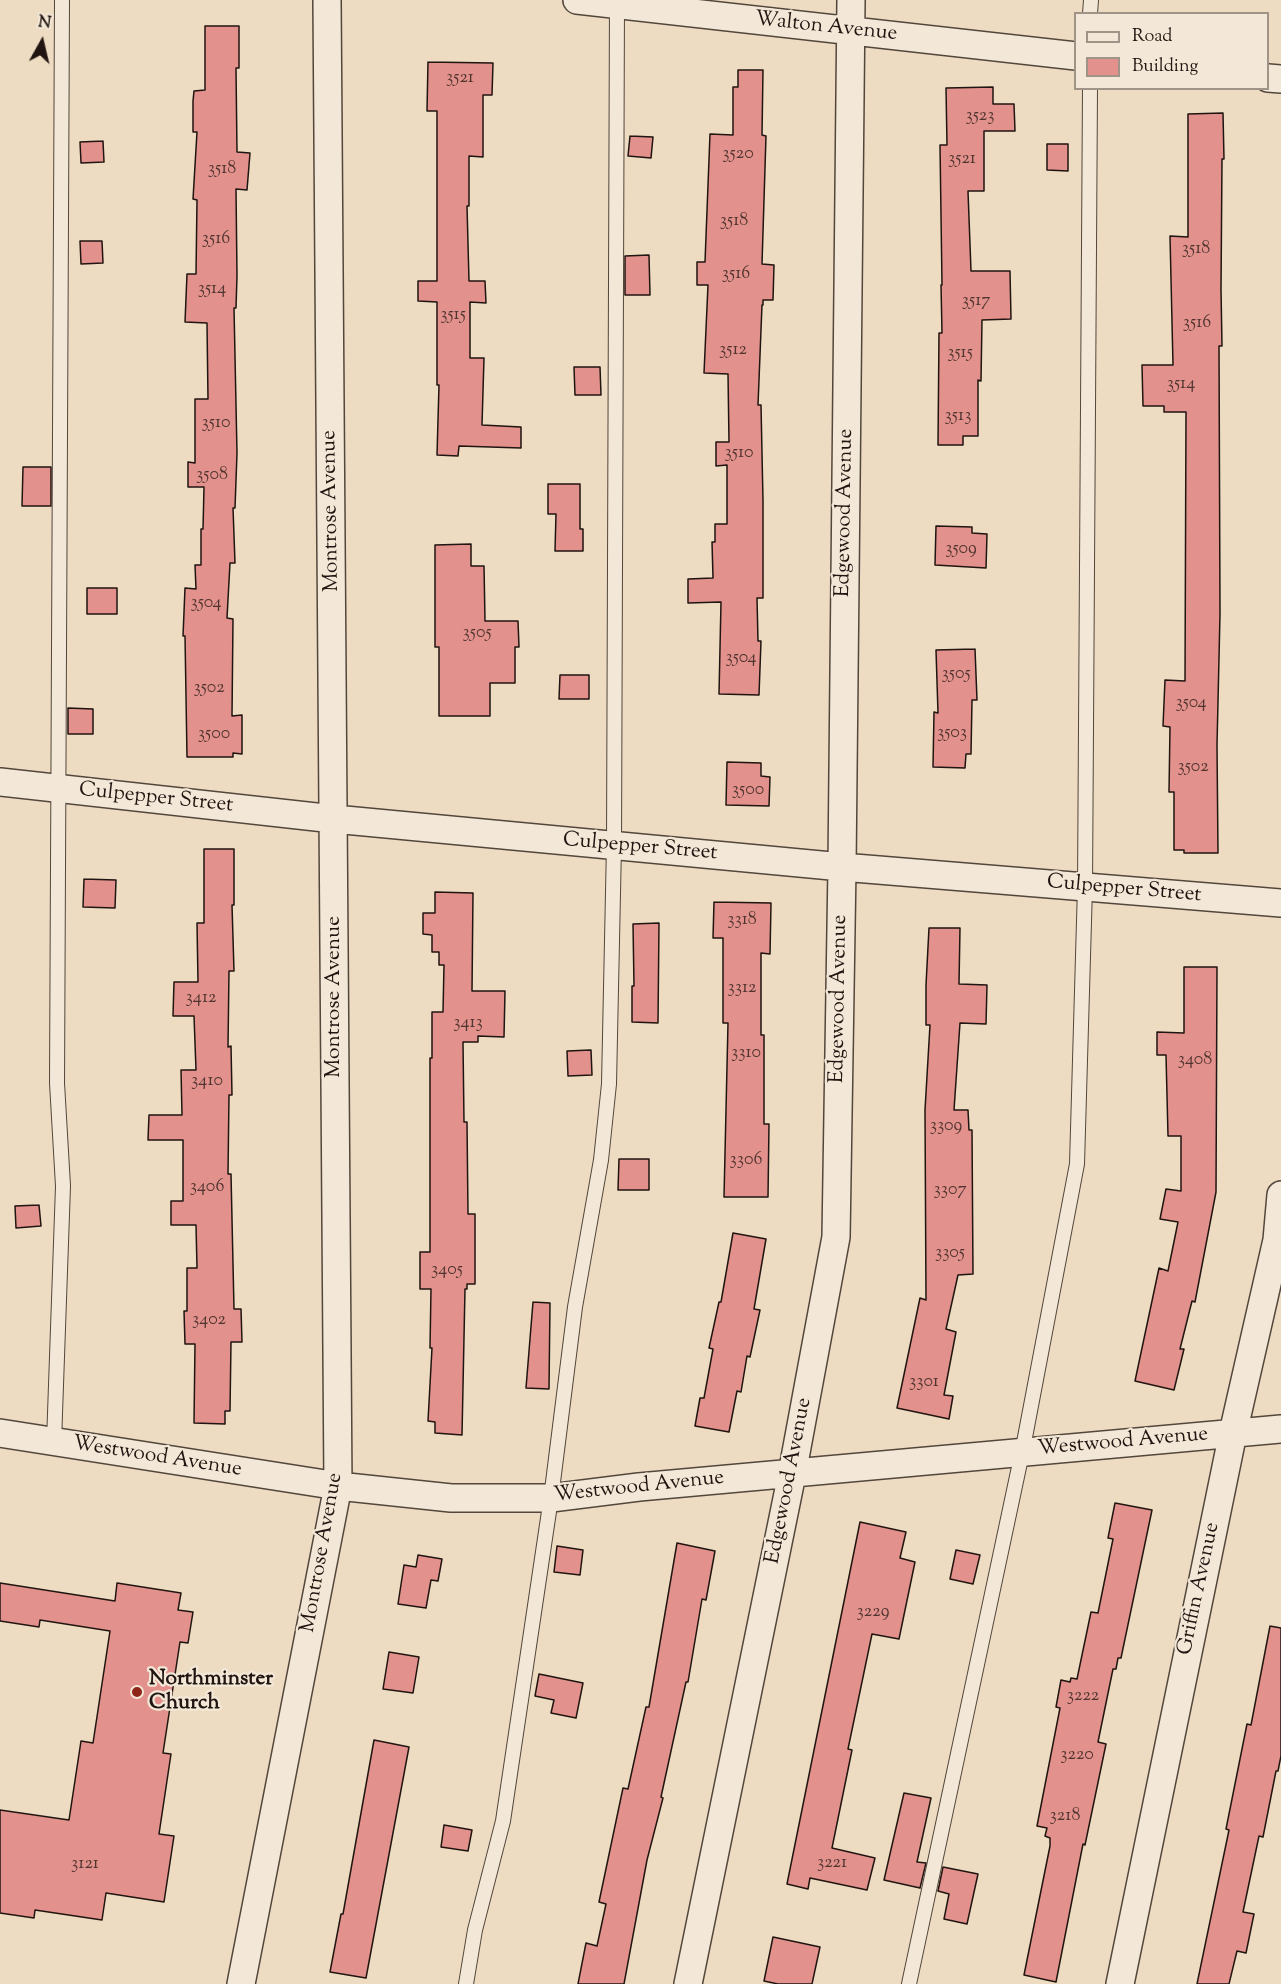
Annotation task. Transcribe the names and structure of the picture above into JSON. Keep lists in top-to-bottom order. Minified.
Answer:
{"streets":{"street":["Walton Avenue","Montrose Avenue","Edgewood Avenue","Culpepper Street","Westwood Avenue","Griffin Avenue"]},"crossings":[["Walton Avenue","Edgewood Avenue"],["Montrose Avenue","Culpepper Street"],["Montrose Avenue","Westwood Avenue"],["Edgewood Avenue","Culpepper Street"],["Edgewood Avenue","Westwood Avenue"],["Westwood Avenue","Griffin Avenue"]],"places":["Northminster Church"],"house_numbers":["3521","3523","3520","3521","3518","3518","3516","3518","3516","3514","3517","3515","3516","3512","3515","3514","3513","3510","3510","3508","3509","3504","3505","3504","3505","3502","3504","3503","3500","3502","3500","3318","3312","3412","3413","3310","3408","3410","3309","3306","3406","3307","3305","3405","3402","3301","3229","3222","3220","3218","3221","3121"],"legend":["Road","Building"],"north":"top"}
